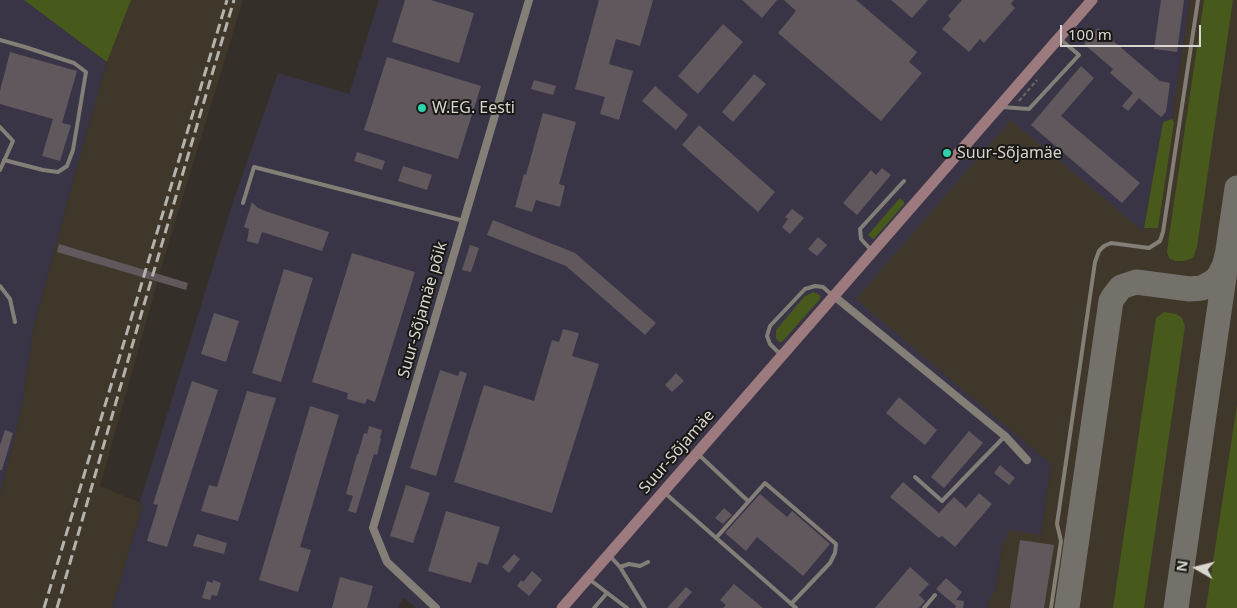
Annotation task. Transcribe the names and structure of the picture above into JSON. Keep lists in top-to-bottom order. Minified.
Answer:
{"streets":{"main road":["Suur-Sõjamäe"],"street":["Suur-Sõjamäe põik"]},"places":["W.EG. Eesti","Suur-Sõjamäe"],"scale_bar":"100 m","north":"left"}
